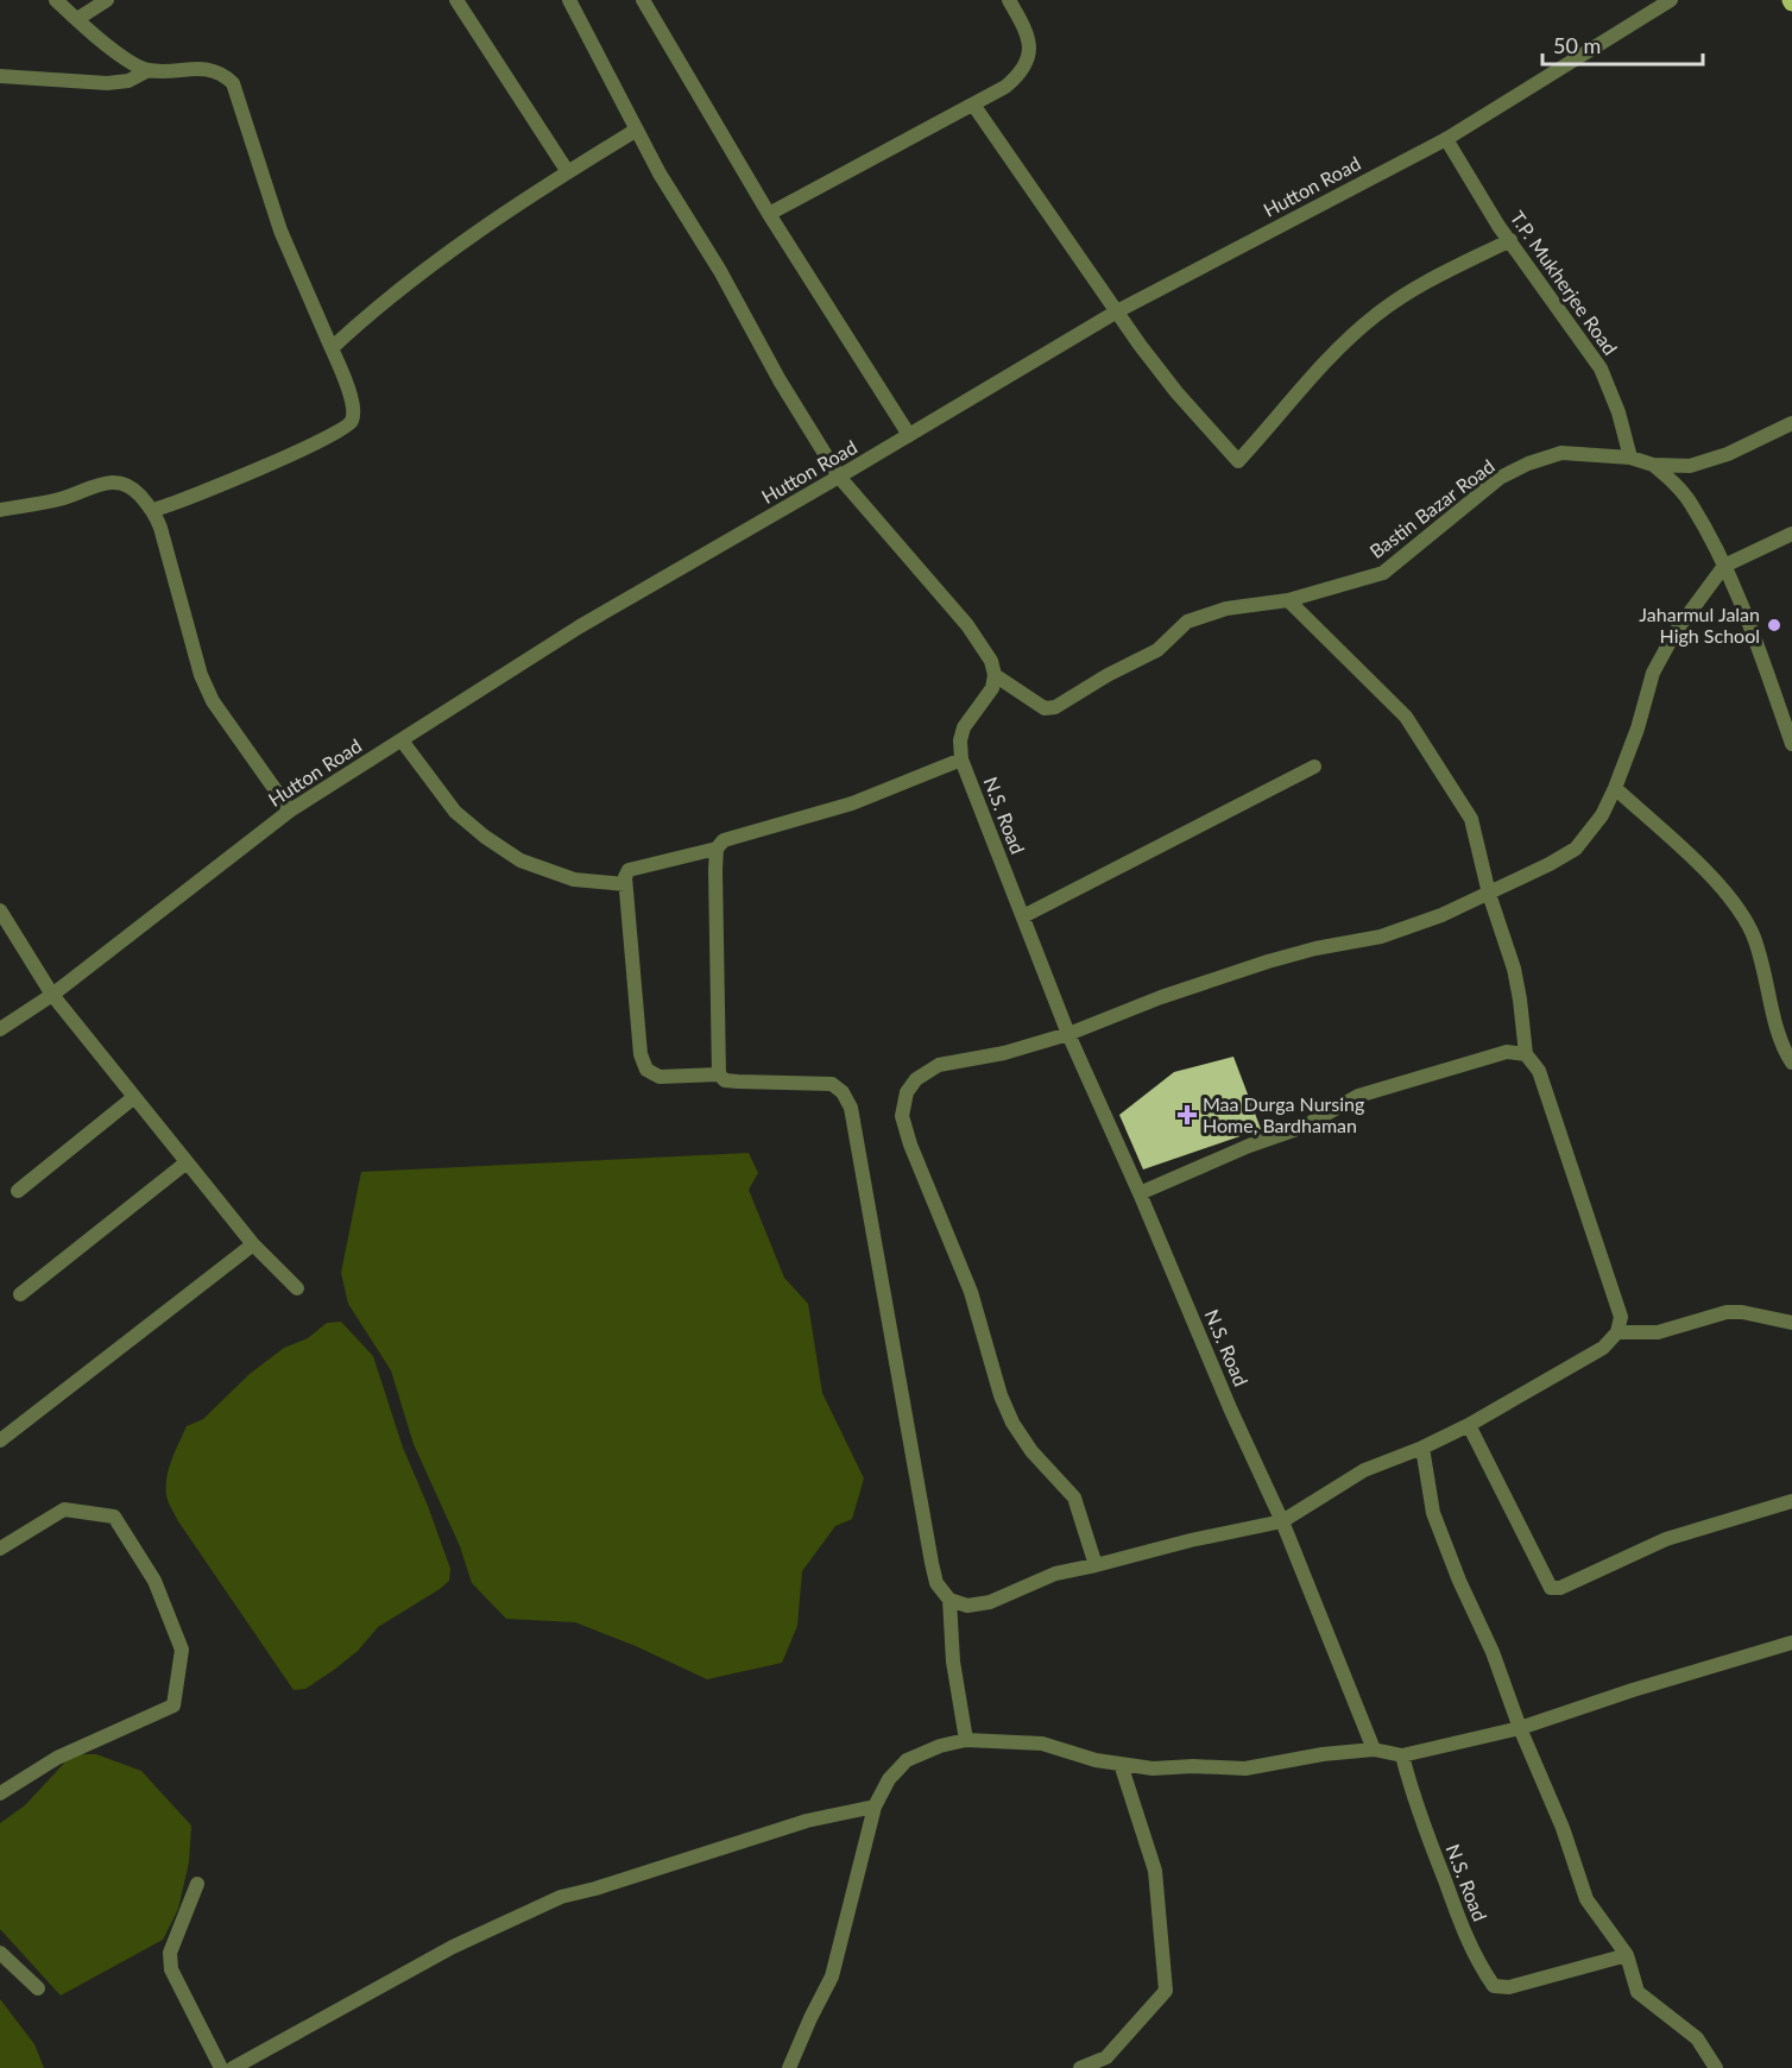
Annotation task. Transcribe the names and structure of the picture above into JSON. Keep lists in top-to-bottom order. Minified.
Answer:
{"streets":{"street":["Hutton Road","T.P. Mukherjee Road","Bastin Bazar Road","N.S. Road"]},"crossings":[["Hutton Road","T.P. Mukherjee Road"],["T.P. Mukherjee Road","Bastin Bazar Road"],["Bastin Bazar Road","N.S. Road"]],"places":{"other":["Jaharmul Jalan High School"],"health":["Maa Durga Nursing Home, Bardhaman"]},"scale_bar":"50 m"}
